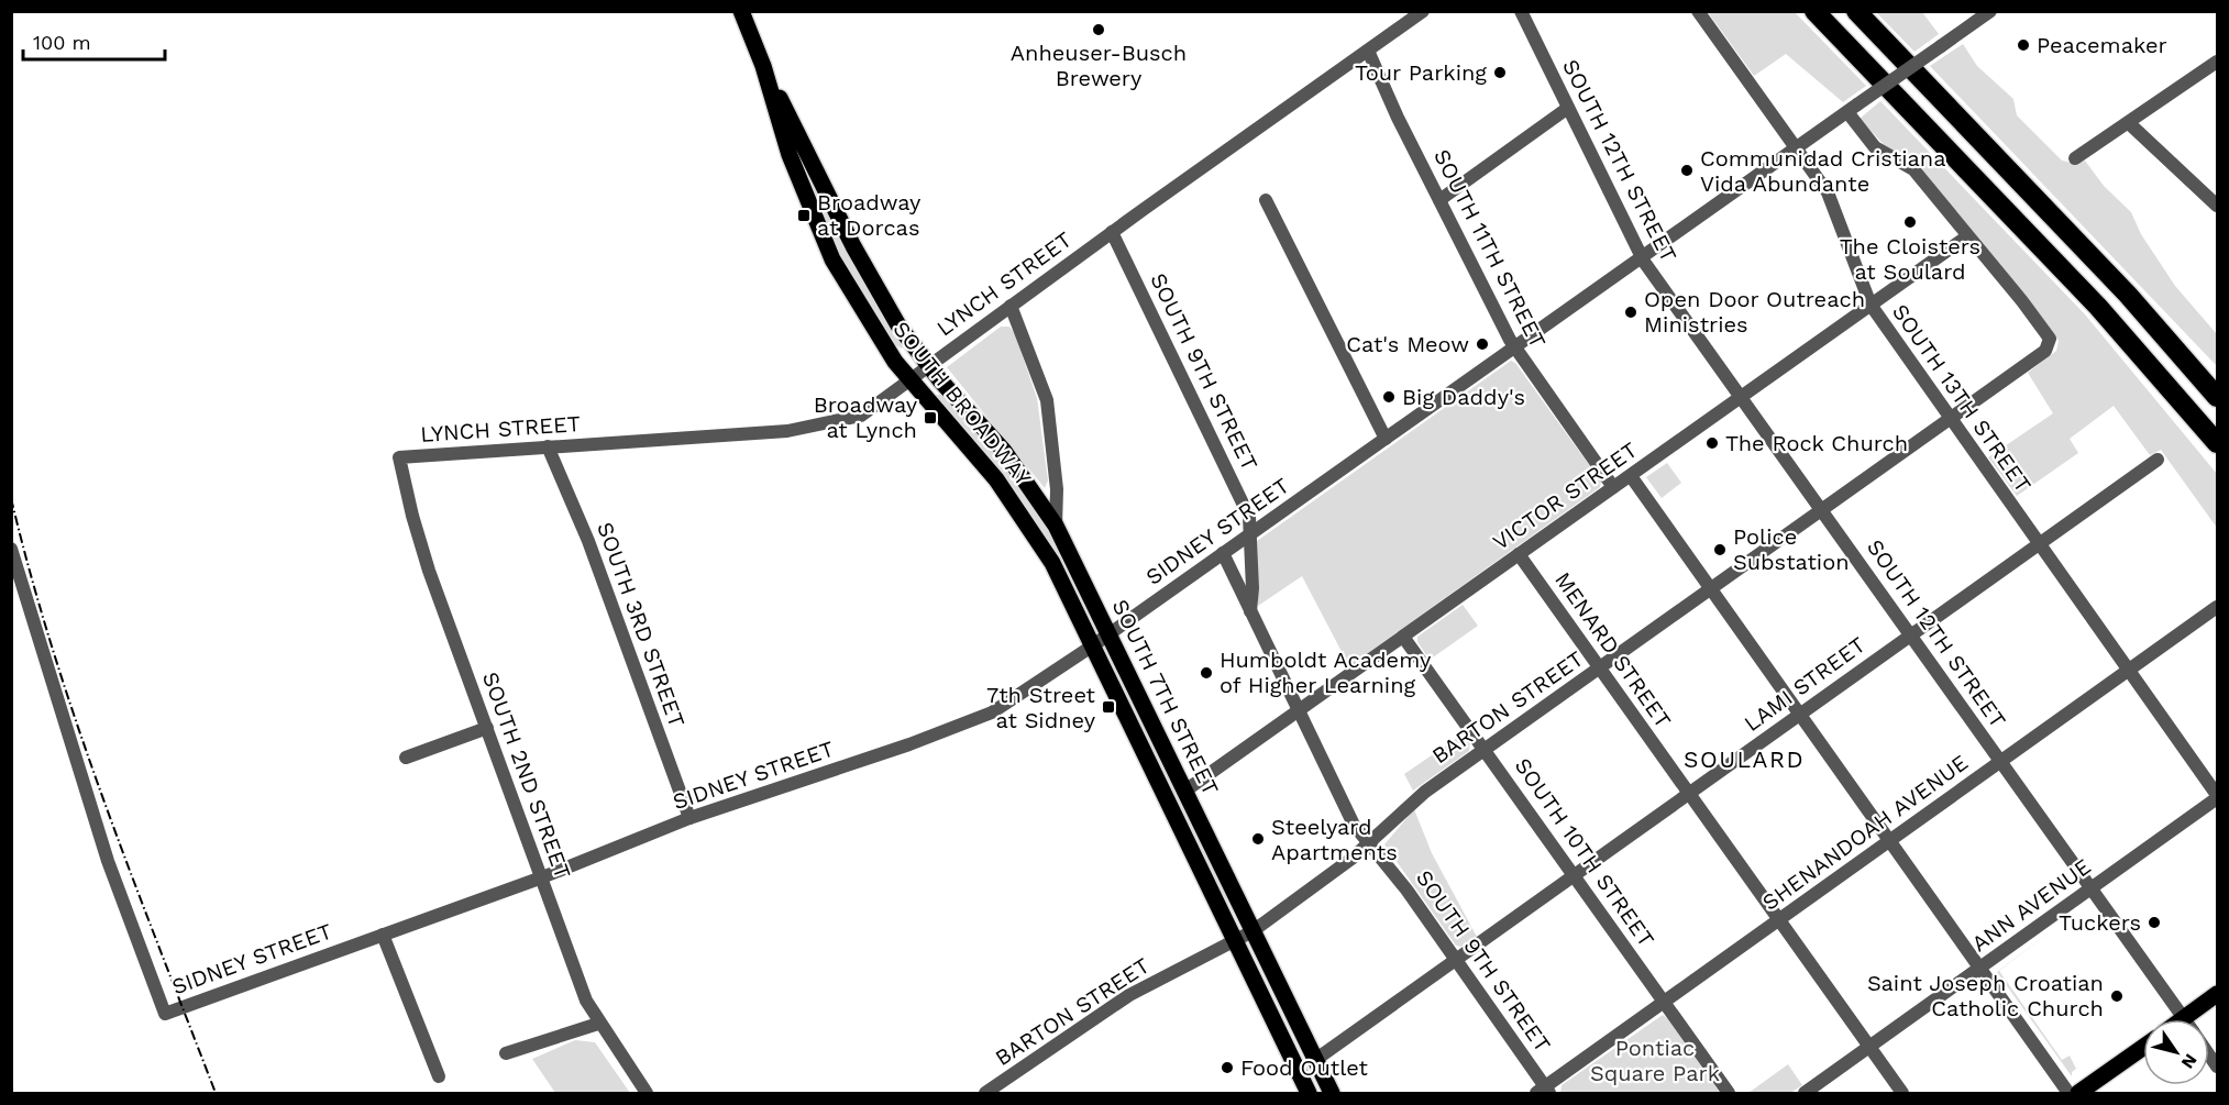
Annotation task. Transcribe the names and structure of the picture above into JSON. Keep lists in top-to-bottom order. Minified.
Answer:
{"streets":{"main road":["SOUTH BROADWAY","SOUTH 7TH STREET"],"street":["SOUTH 12TH STREET","SOUTH 11TH STREET","LYNCH STREET","SOUTH 9TH STREET","SOUTH 13TH STREET","VICTOR STREET","SIDNEY STREET","SOUTH 3RD STREET","MENARD STREET","LAMI STREET","BARTON STREET","SOUTH 2ND STREET","SHENANDOAH AVENUE","SOUTH 10TH STREET","ANN AVENUE"]},"crossings":[["SOUTH 12TH STREET","VICTOR STREET"],["SOUTH 12TH STREET","SIDNEY STREET"],["SOUTH 12TH STREET","LAMI STREET"],["SOUTH 12TH STREET","BARTON STREET"],["SOUTH 12TH STREET","SHENANDOAH AVENUE"],["SOUTH 12TH STREET","ANN AVENUE"],["SOUTH 11TH STREET","LYNCH STREET"],["SOUTH 11TH STREET","VICTOR STREET"],["SOUTH 11TH STREET","SIDNEY STREET"],["LYNCH STREET","SOUTH 9TH STREET"],["LYNCH STREET","SOUTH BROADWAY"],["LYNCH STREET","SOUTH 3RD STREET"],["LYNCH STREET","SOUTH 7TH STREET"],["LYNCH STREET","SOUTH 2ND STREET"],["SOUTH 9TH STREET","VICTOR STREET"],["SOUTH 9TH STREET","SIDNEY STREET"],["SOUTH 9TH STREET","LAMI STREET"],["SOUTH 9TH STREET","BARTON STREET"],["SOUTH 9TH STREET","SHENANDOAH AVENUE"],["SOUTH 13TH STREET","VICTOR STREET"],["SOUTH 13TH STREET","SIDNEY STREET"],["SOUTH 13TH STREET","LAMI STREET"],["SOUTH 13TH STREET","BARTON STREET"],["SOUTH 13TH STREET","SHENANDOAH AVENUE"],["SOUTH 13TH STREET","ANN AVENUE"],["SOUTH BROADWAY","SOUTH 7TH STREET"],["VICTOR STREET","MENARD STREET"],["VICTOR STREET","SOUTH 7TH STREET"],["VICTOR STREET","BARTON STREET"],["VICTOR STREET","SOUTH 10TH STREET"],["SIDNEY STREET","SOUTH 3RD STREET"],["SIDNEY STREET","SOUTH 7TH STREET"],["SIDNEY STREET","SOUTH 2ND STREET"],["MENARD STREET","LAMI STREET"],["MENARD STREET","BARTON STREET"],["MENARD STREET","SHENANDOAH AVENUE"],["MENARD STREET","ANN AVENUE"],["LAMI STREET","SOUTH 7TH STREET"],["LAMI STREET","SOUTH 10TH STREET"],["SOUTH 7TH STREET","BARTON STREET"],["BARTON STREET","SOUTH 10TH STREET"],["SHENANDOAH AVENUE","SOUTH 10TH STREET"]],"districts":["SOULARD"],"parks":["Pontiac Square Park"],"places":{"other":["Anheuser-Busch Brewery","Peacemaker","Tour Parking","Communidad Cristiana Vida Abundante","The Cloisters at Soulard","Open Door Outreach Ministries","Cat's Meow","Big Daddy's","The Rock Church","Police Substation","Humboldt Academy of Higher Learning","Steelyard Apartments","Tuckers","Saint Joseph Croatian Catholic Church","Food Outlet"],"transit":["Broadway at Dorcas","Broadway at Lynch","7th Street at Sidney"]},"scale_bar":"100 m","north":"bottom right"}
